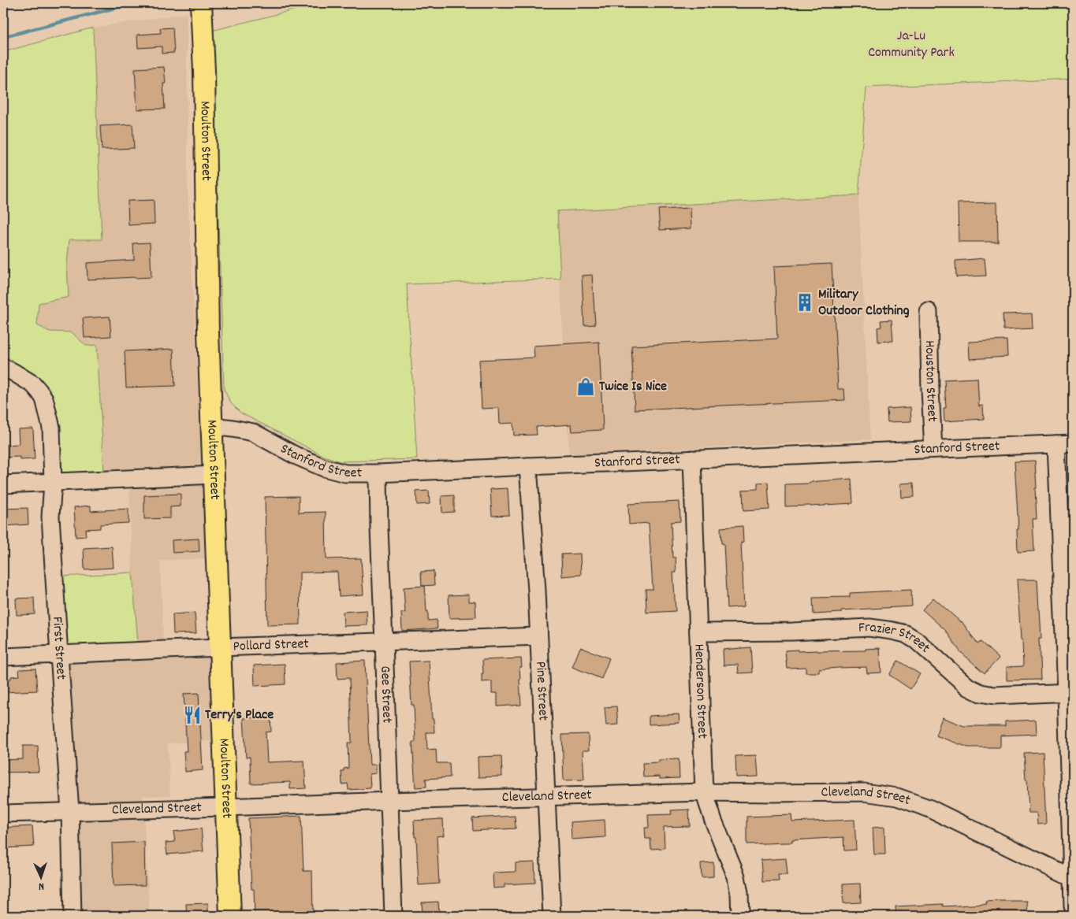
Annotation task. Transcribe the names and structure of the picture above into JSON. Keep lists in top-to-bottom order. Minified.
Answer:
{"streets":{"main road":["Moulton Street"],"street":["Houston Street","Stanford Street","Frazier Street","Pollard Street","First Street","Henderson Street","Pine Street","Gee Street","Cleveland Street"]},"crossings":[["Moulton Street","Stanford Street"],["Moulton Street","Pollard Street"],["Moulton Street","Cleveland Street"],["Houston Street","Stanford Street"],["Stanford Street","Henderson Street"],["Stanford Street","Pine Street"],["Stanford Street","Gee Street"],["Frazier Street","Henderson Street"],["Pollard Street","First Street"],["Pollard Street","Pine Street"],["Pollard Street","Gee Street"],["First Street","Cleveland Street"],["Henderson Street","Cleveland Street"],["Pine Street","Cleveland Street"],["Gee Street","Cleveland Street"]],"parks":["Ja-Lu Community Park"],"places":{"building":["Military Outdoor Clothing"],"shop":["Twice Is Nice"],"restaurant":["Terry's Place"]},"north":"bottom"}
